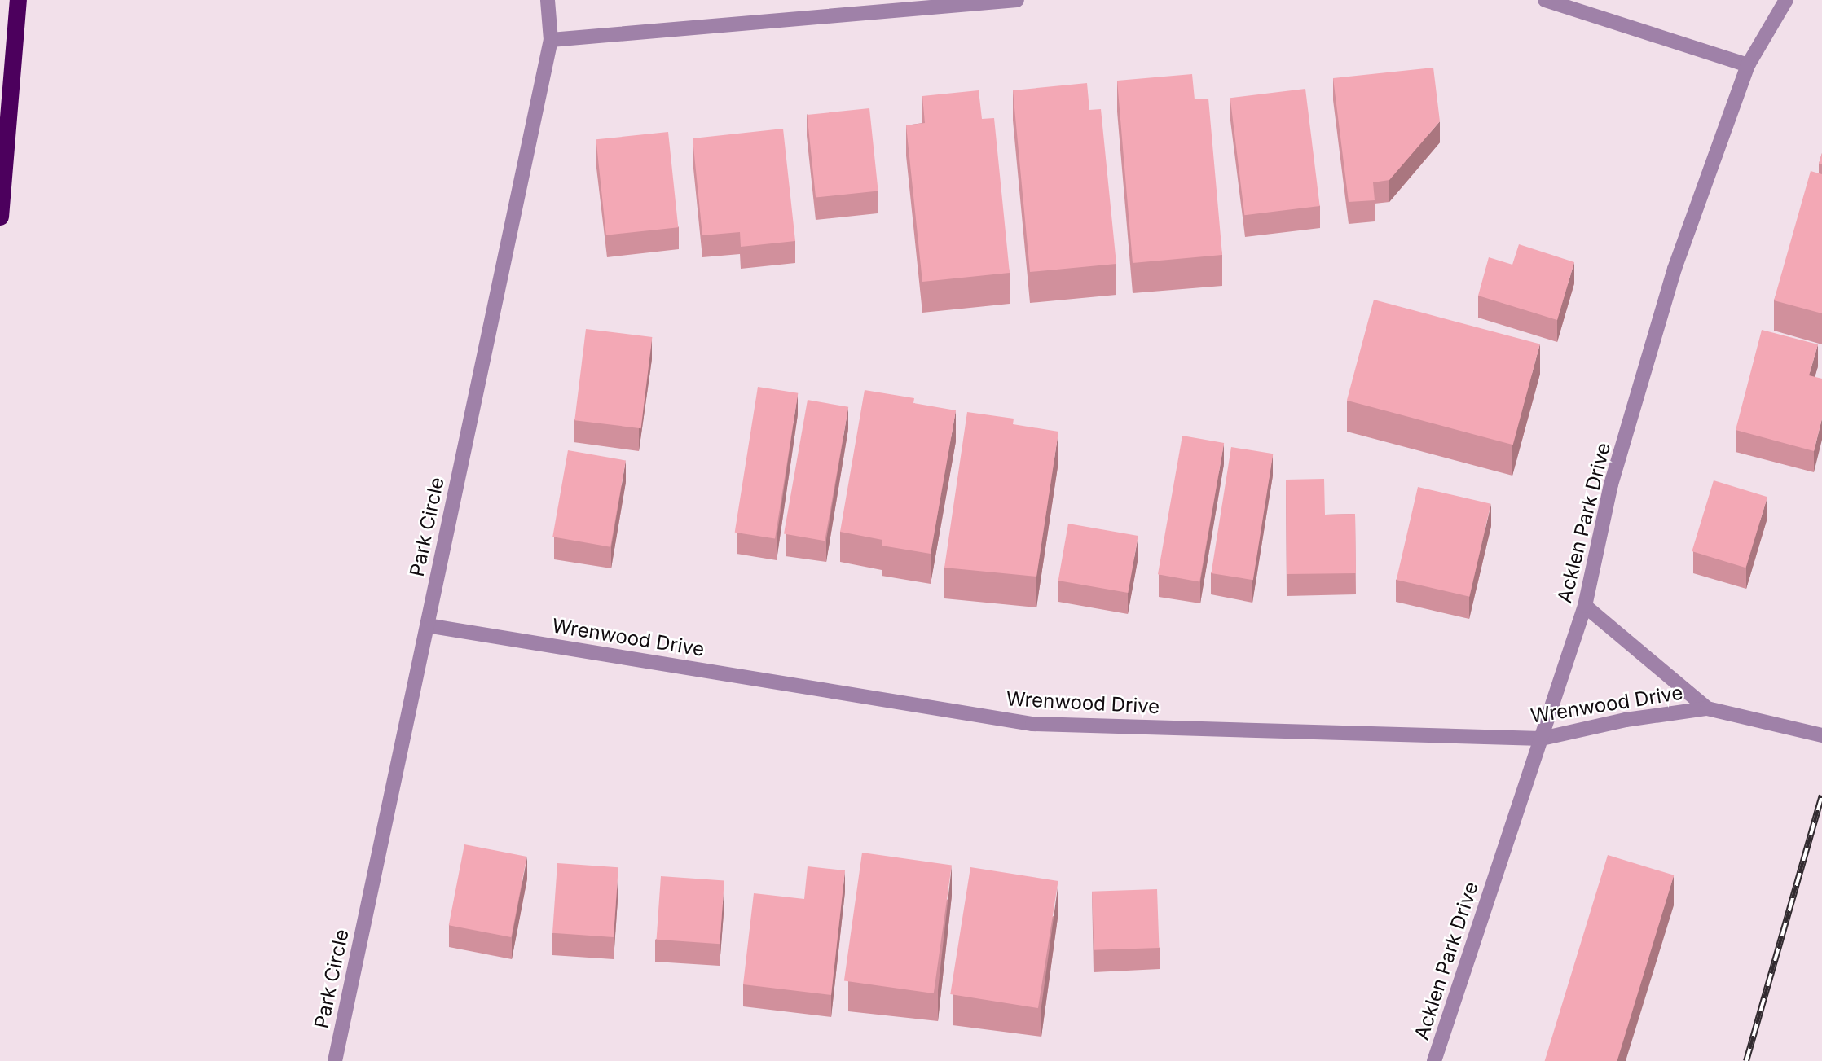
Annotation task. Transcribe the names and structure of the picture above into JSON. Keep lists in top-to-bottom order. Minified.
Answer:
{"streets":{"street":["Acklen Park Drive","Park Circle","Wrenwood Drive"]},"crossings":[["Acklen Park Drive","Wrenwood Drive"],["Park Circle","Wrenwood Drive"]]}
